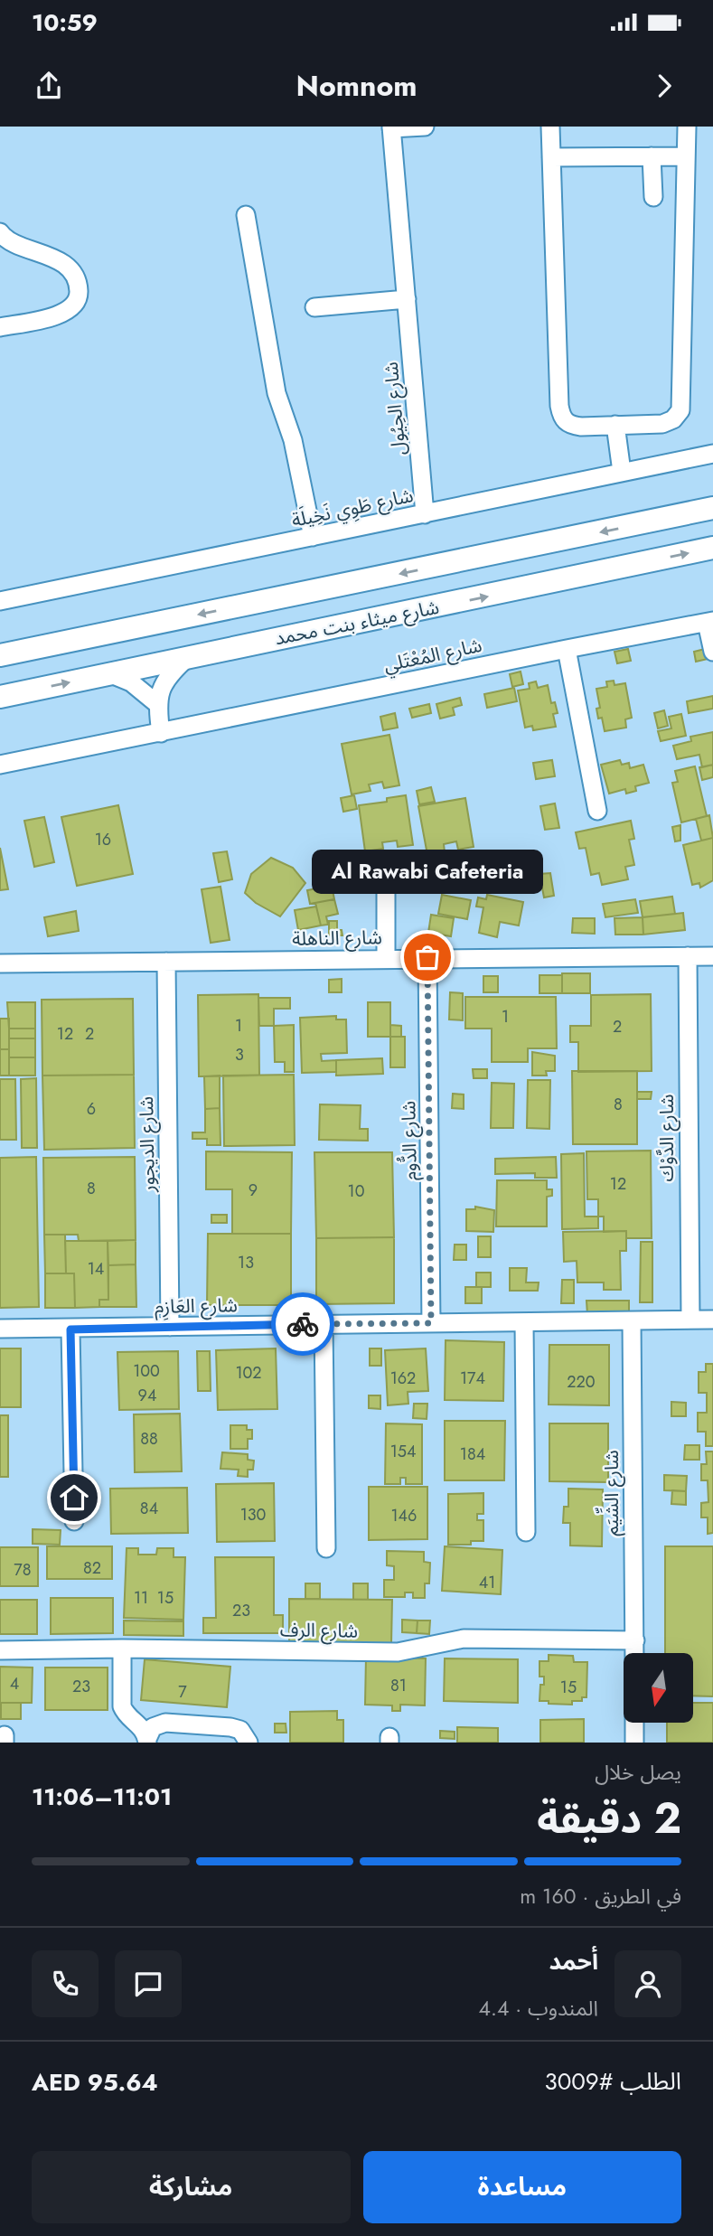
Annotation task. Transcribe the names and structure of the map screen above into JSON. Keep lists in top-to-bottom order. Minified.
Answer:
{"streets":{"main road":["شارع ميثاء بنت محمد"],"street":["شارع الحِيُول","شارع طَوِي نَخِيلَة","شارع المُعْتَلي","شارع الناهلة","شارع الدَّوْك","شارع الدُّوم","شارع الديجور","شارع العَازِم","شارع الشِّيَم","شارع الرف"]},"crossings":[["شارع الحِيُول","شارع طَوِي نَخِيلَة"],["شارع الناهلة","شارع الدَّوْك"],["شارع الناهلة","شارع الدُّوم"],["شارع الناهلة","شارع الديجور"],["شارع الدَّوْك","شارع العَازِم"],["شارع الدُّوم","شارع العَازِم"],["شارع الديجور","شارع العَازِم"],["شارع العَازِم","شارع الشِّيَم"],["شارع الشِّيَم","شارع الرف"]],"places":["Al Rawabi Cafeteria"],"house_numbers":["16","1","1","2","12","2","3","8","6","12","8","9","10","13","14","100","102","162","174","220","94","88","154","184","84","130","146","82","78","41","11","15","23","4","81","23","15","7"],"north":"bottom","page":{"status":"10:59","header":"Nomnom","bubble":"Al Rawabi Cafeteria","heading":["2 دقيقة","يصل خلال","11:01–11:06"],"panel":["أحمد","المندوب · 4.4","الطلب #3009","AED 95.64"],"bar":"في الطريق · 160 m","buttons":["مساعدة","مشاركة"]}}
